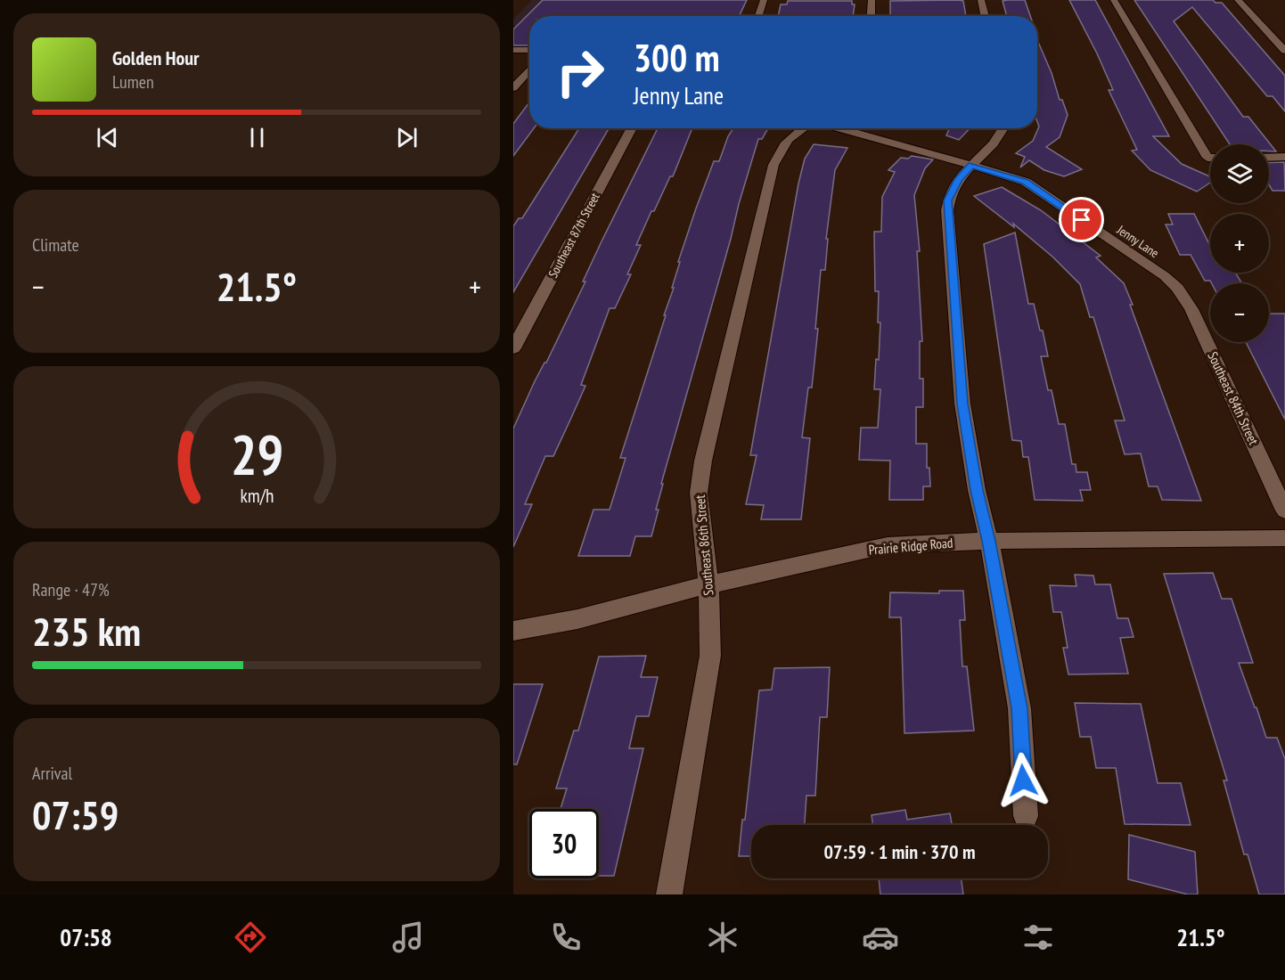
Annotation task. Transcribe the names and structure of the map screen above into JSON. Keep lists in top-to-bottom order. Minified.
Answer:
{"streets":{"street":["Southeast 87th Street","Jenny Lane","Southeast 84th Street","Southeast 86th Street","Prairie Ridge Road"]},"crossings":[["Jenny Lane","Southeast 84th Street"],["Southeast 86th Street","Prairie Ridge Road"]],"page":{"turn":["300 m","Jenny Lane"],"song":["Golden Hour","Lumen"],"map_buttons":["+","−"],"tile":["Climate",["Range · 47%","235 km"],["Arrival","07:59"]],"heat":["−","21.5°","+"],"limit":"30","trip":"07:59 · 1 min · 370 m","tabs":["07:58","21.5°"],"gauge":["29","km/h"]}}
